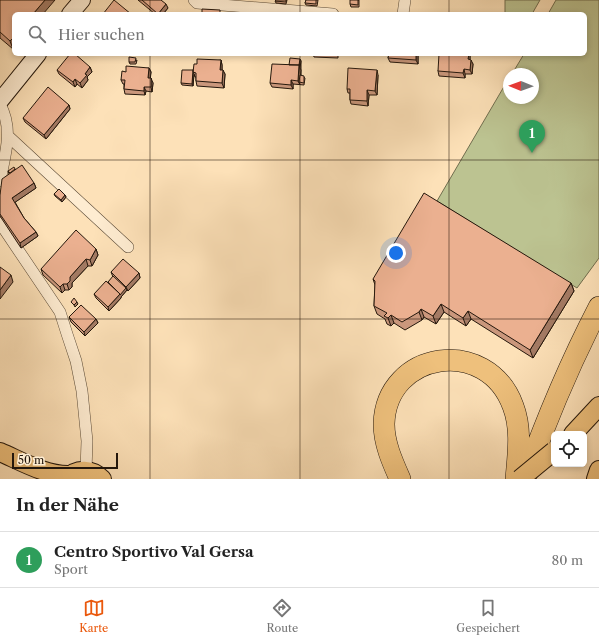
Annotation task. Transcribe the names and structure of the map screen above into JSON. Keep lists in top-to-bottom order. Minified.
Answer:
{"scale_bar":"50 m","north":"left","page":{"search":"Hier suchen","pins":"1","scale":"50 m","heading":"In der Nähe","list":[{"mark":"1","name":"Centro Sportivo Val Gersa","note":"Sport","value":"80 m"}],"nav":["Karte","Route","Gespeichert"]}}
